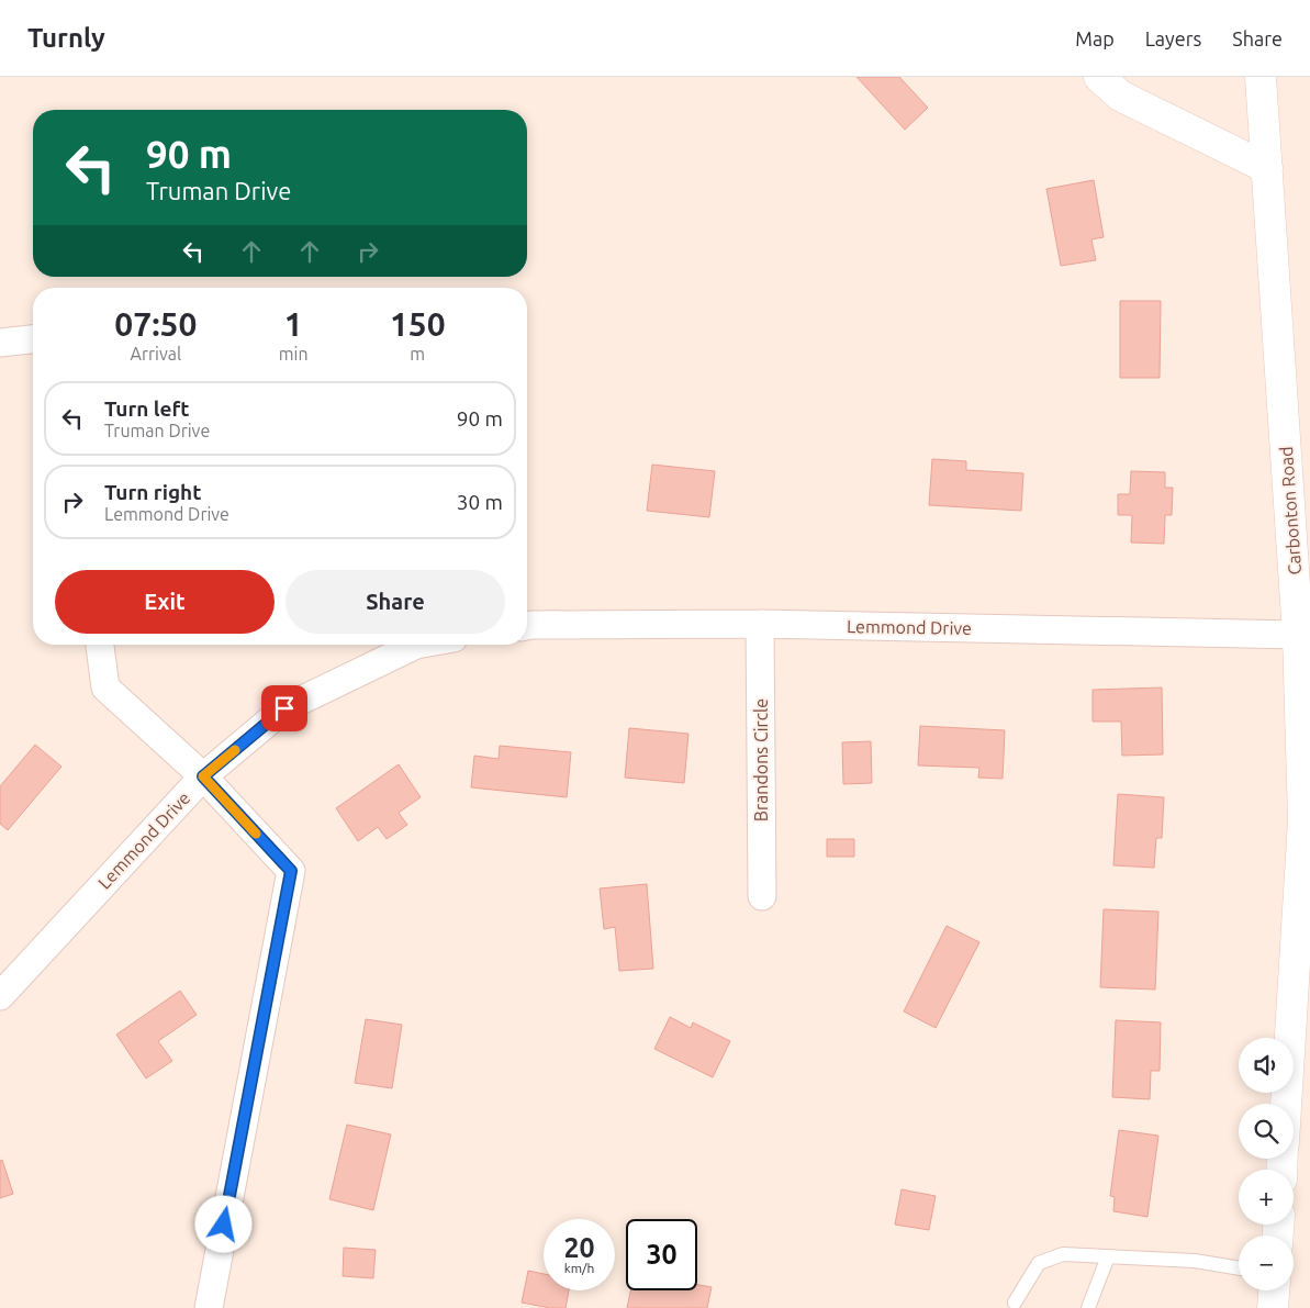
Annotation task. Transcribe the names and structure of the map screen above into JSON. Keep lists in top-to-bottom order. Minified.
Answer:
{"streets":{"street":["Carbonton Road","Lemmond Drive","Brandons Circle"]},"crossings":[["Carbonton Road","Lemmond Drive"],["Lemmond Drive","Brandons Circle"]],"page":{"header":"Turnly","nav":["Map","Layers","Share"],"turn":["90 m","Truman Drive"],"eta":["07:50","Arrival","1","min","150","m"],"list":[{"name":"Turn left","note":"Truman Drive","value":"90 m"},{"name":"Turn right","note":"Lemmond Drive","value":"30 m"}],"buttons":["Exit","Share"],"map_buttons":["+","−"],"speed":"20 km/h","limit":"30"}}
